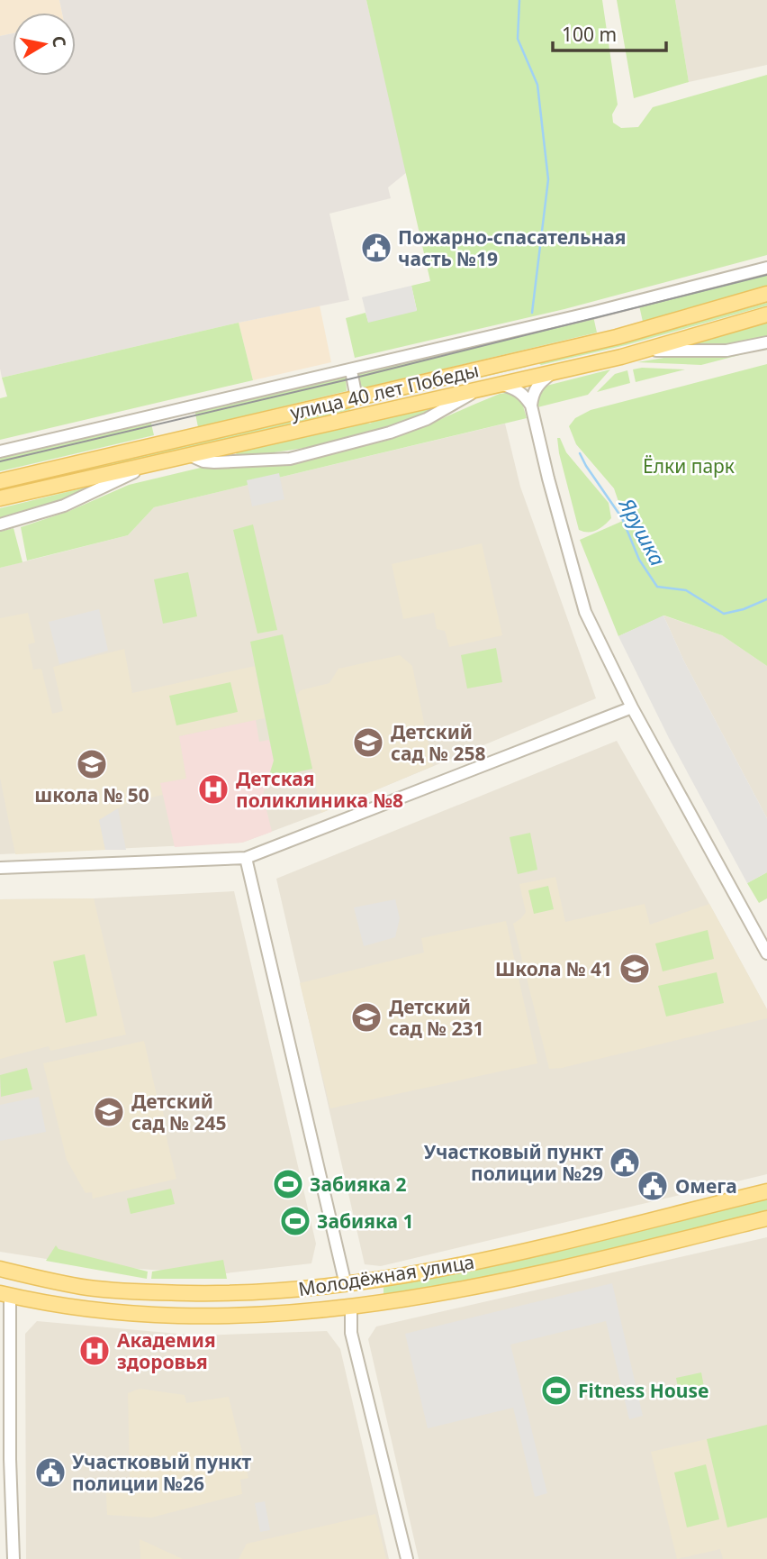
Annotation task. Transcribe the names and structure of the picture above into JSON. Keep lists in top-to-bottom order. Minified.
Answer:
{"streets":{"main road":["улица 40 лет Победы","Молодёжная улица"]},"water":["Ярушка"],"parks":["Ёлки парк"],"places":{"public building":["Пожарно-спасательная часть №19","Участковый пункт полиции №29","Омега","Участковый пункт полиции №26"],"school or university":["Детский сад № 258","школа № 50","Школа № 41","Детский сад № 231","Детский сад № 245"],"hospital":["Детская поликлиника №8","Академия здоровья"],"sports":["Забияка 2","Забияка 1","Fitness House"]},"scale_bar":"100 m","north":"right"}
